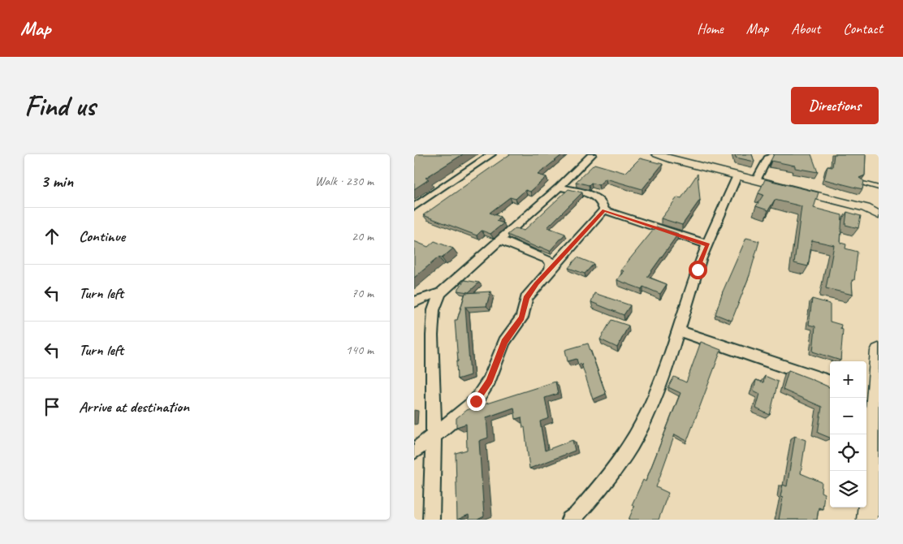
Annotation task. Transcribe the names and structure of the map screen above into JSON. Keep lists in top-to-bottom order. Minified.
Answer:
{"page":{"header":"Map","nav":["Home","Map","About","Contact"],"buttons":"Directions","title":"Find us","heading":["3 min","Walk · 230 m"],"list":[["Continue","20 m"],["Turn left","70 m"],["Turn left","140 m"],"Arrive at destination"],"map_buttons":["+","−"]}}
